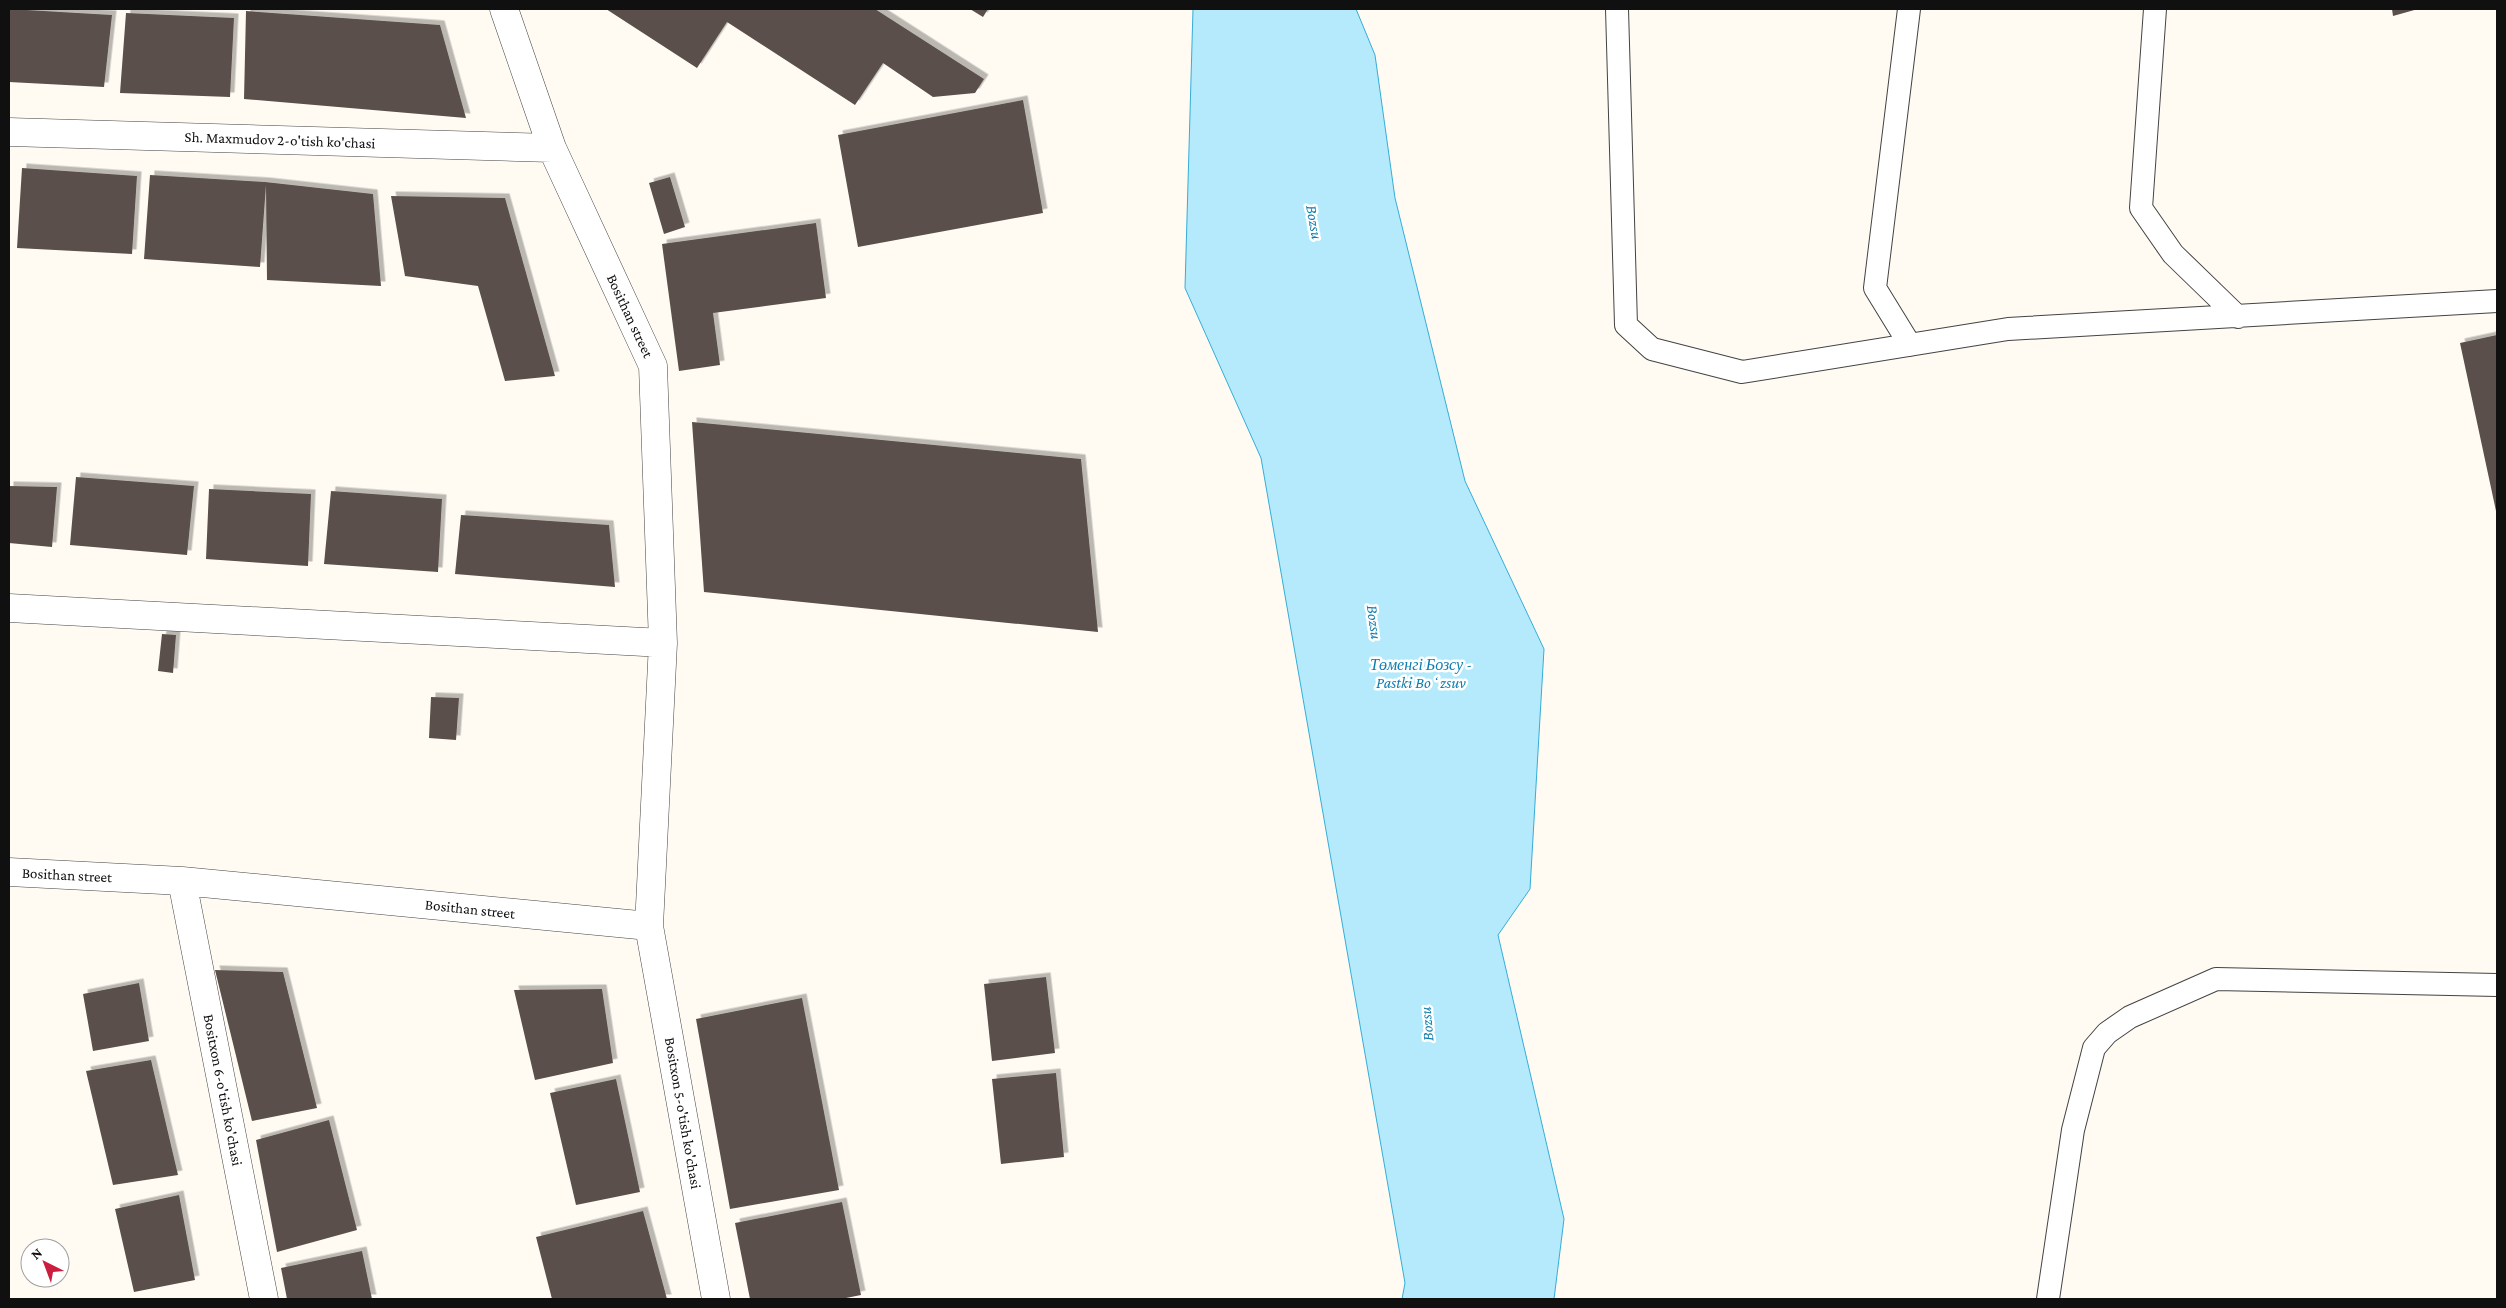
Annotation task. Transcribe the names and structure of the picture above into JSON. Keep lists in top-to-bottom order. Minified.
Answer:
{"streets":{"street":["Sh. Maxmudov 2-o'tish ko'chasi","Bosithan street","Bositxon 6-o'tish ko'chasi","Bositxon 5-o'tish ko'chasi"]},"crossings":[["Sh. Maxmudov 2-o'tish ko'chasi","Bosithan street"],["Bosithan street","Bositxon 6-o'tish ko'chasi"],["Bosithan street","Bositxon 5-o'tish ko'chasi"]],"water":["Bozsu","Төменгі Бозсу - Pastki Boʻzsuv"],"north":"top left"}
